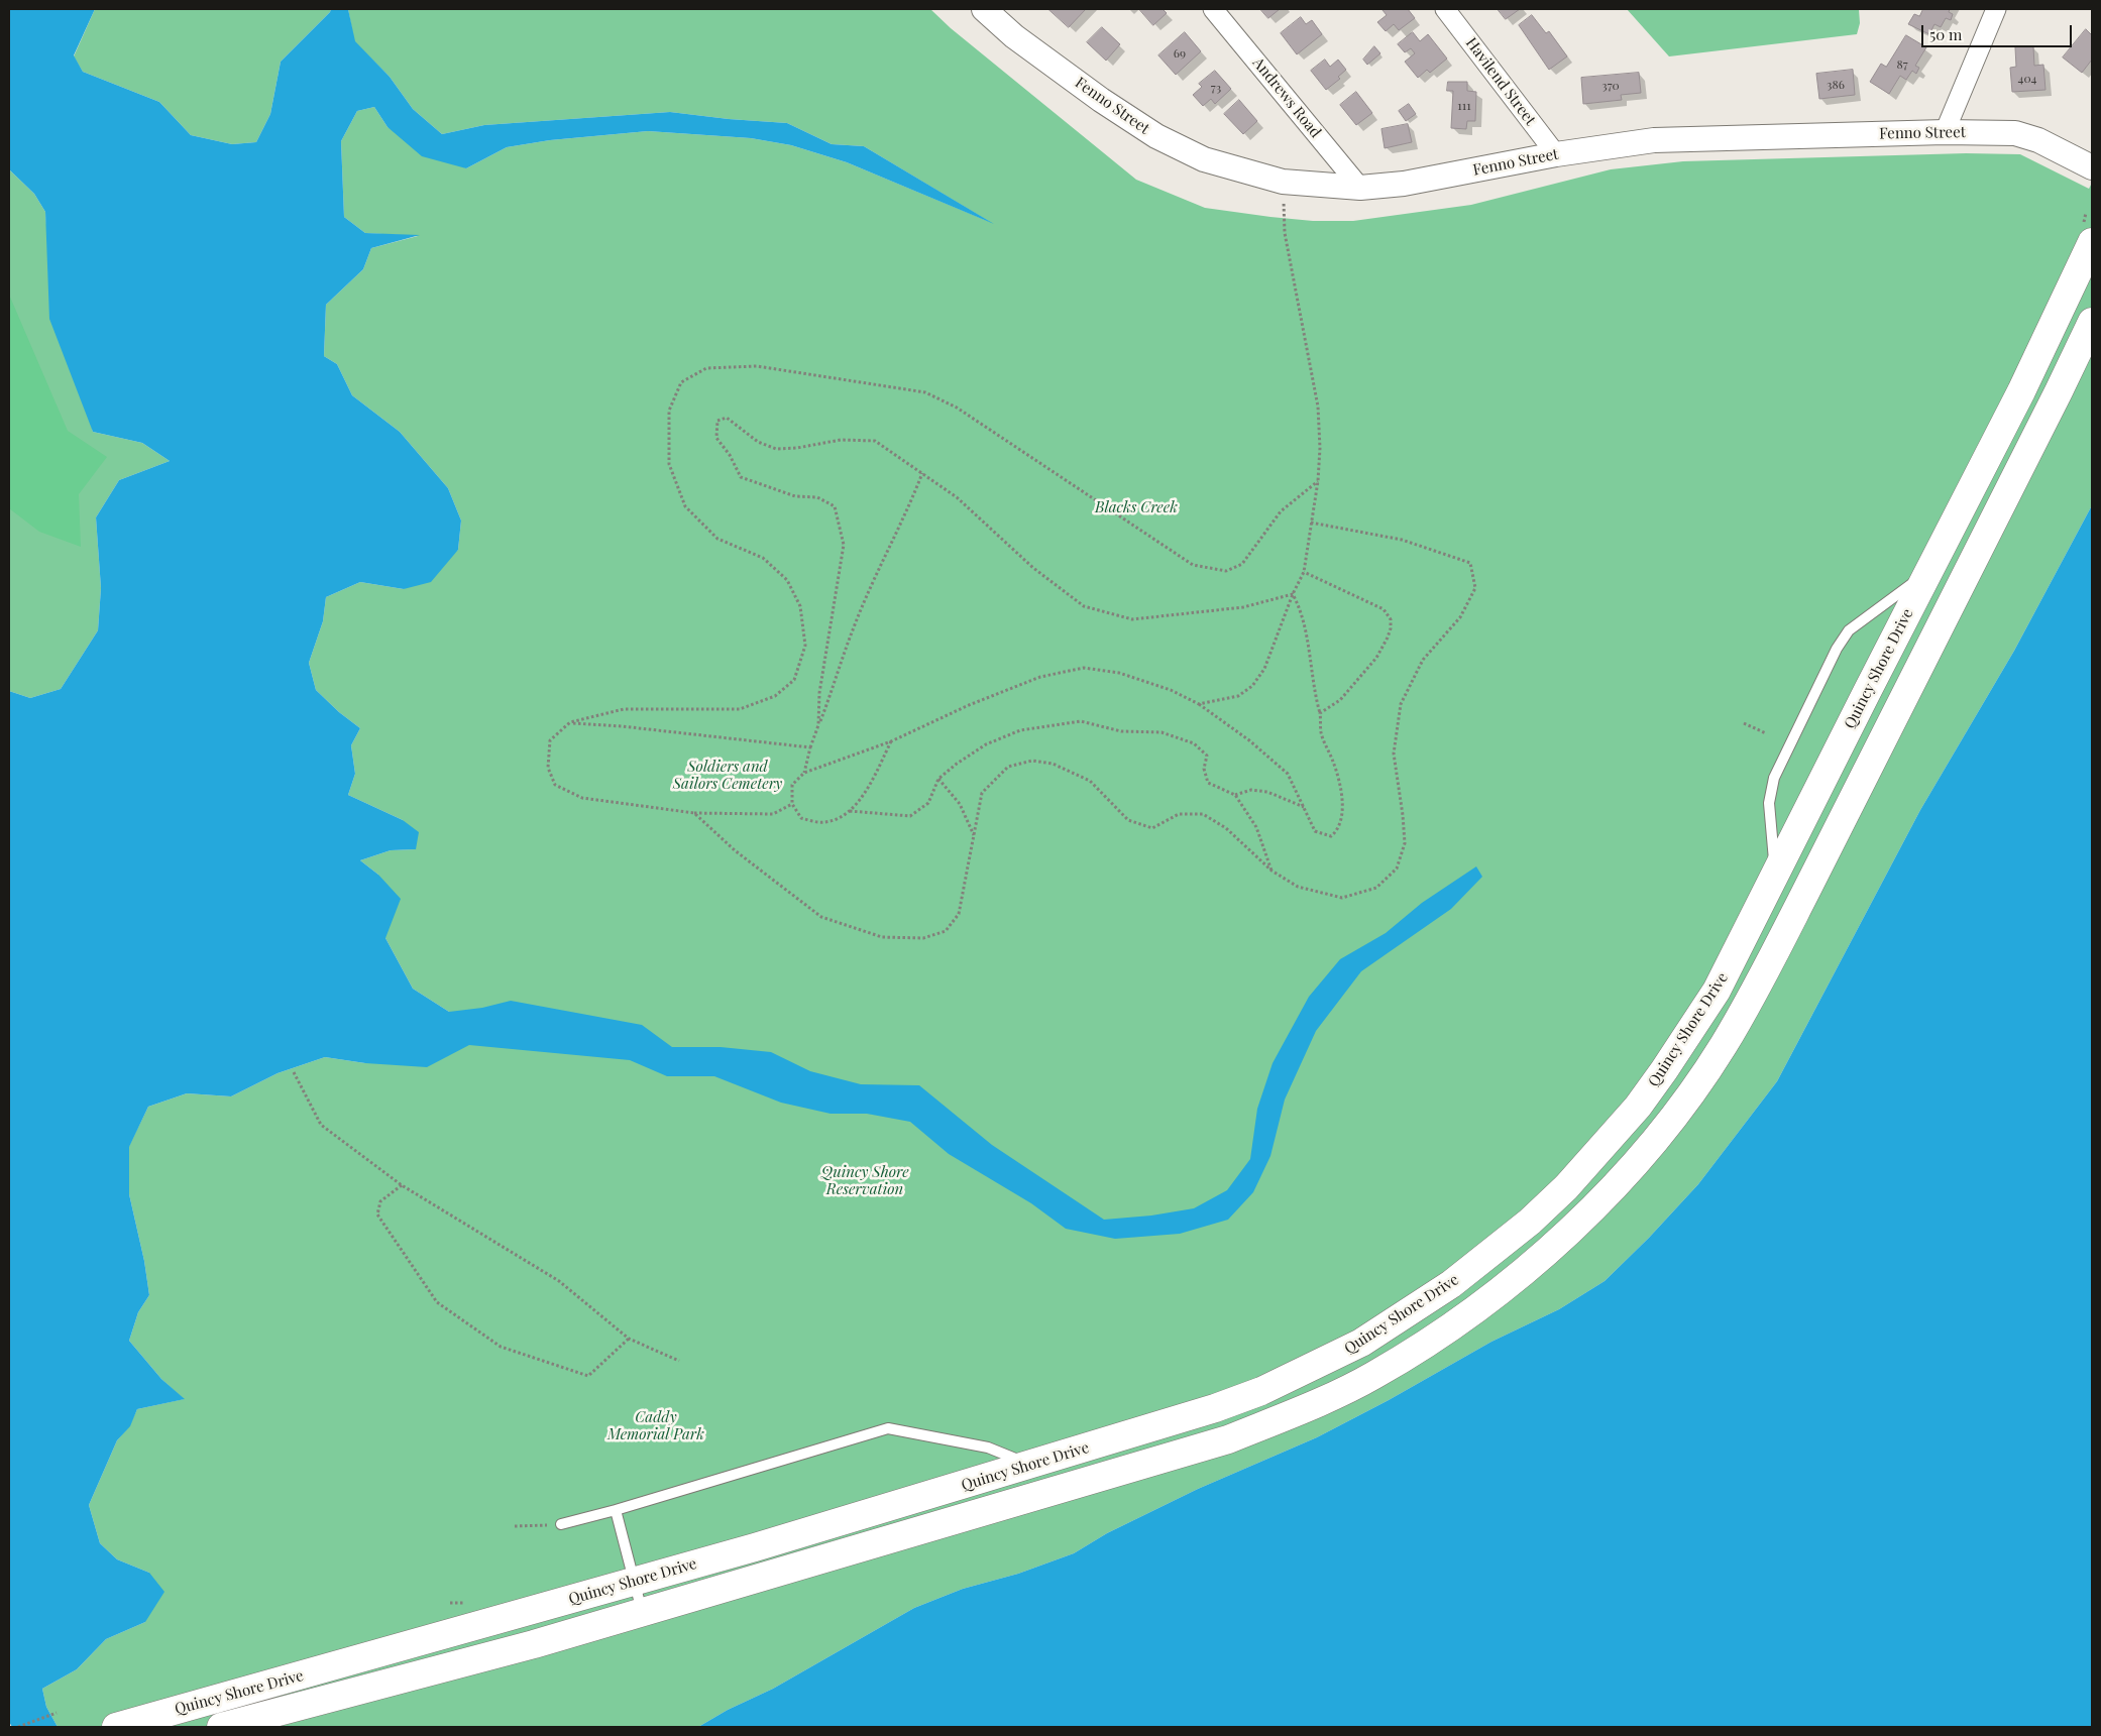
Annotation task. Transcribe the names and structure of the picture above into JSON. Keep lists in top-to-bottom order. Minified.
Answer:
{"streets":{"main road":["Quincy Shore Drive"],"street":["Havilend Street","Andrews Road","Fenno Street"]},"crossings":[["Havilend Street","Fenno Street"],["Andrews Road","Fenno Street"]],"parks":["Blacks Creek","Soldiers and Sailors Cemetery","Quincy Shore Reservation","Caddy Memorial Park"],"house_numbers":["69","87","404","386","370","73","111"],"scale_bar":"50 m"}
